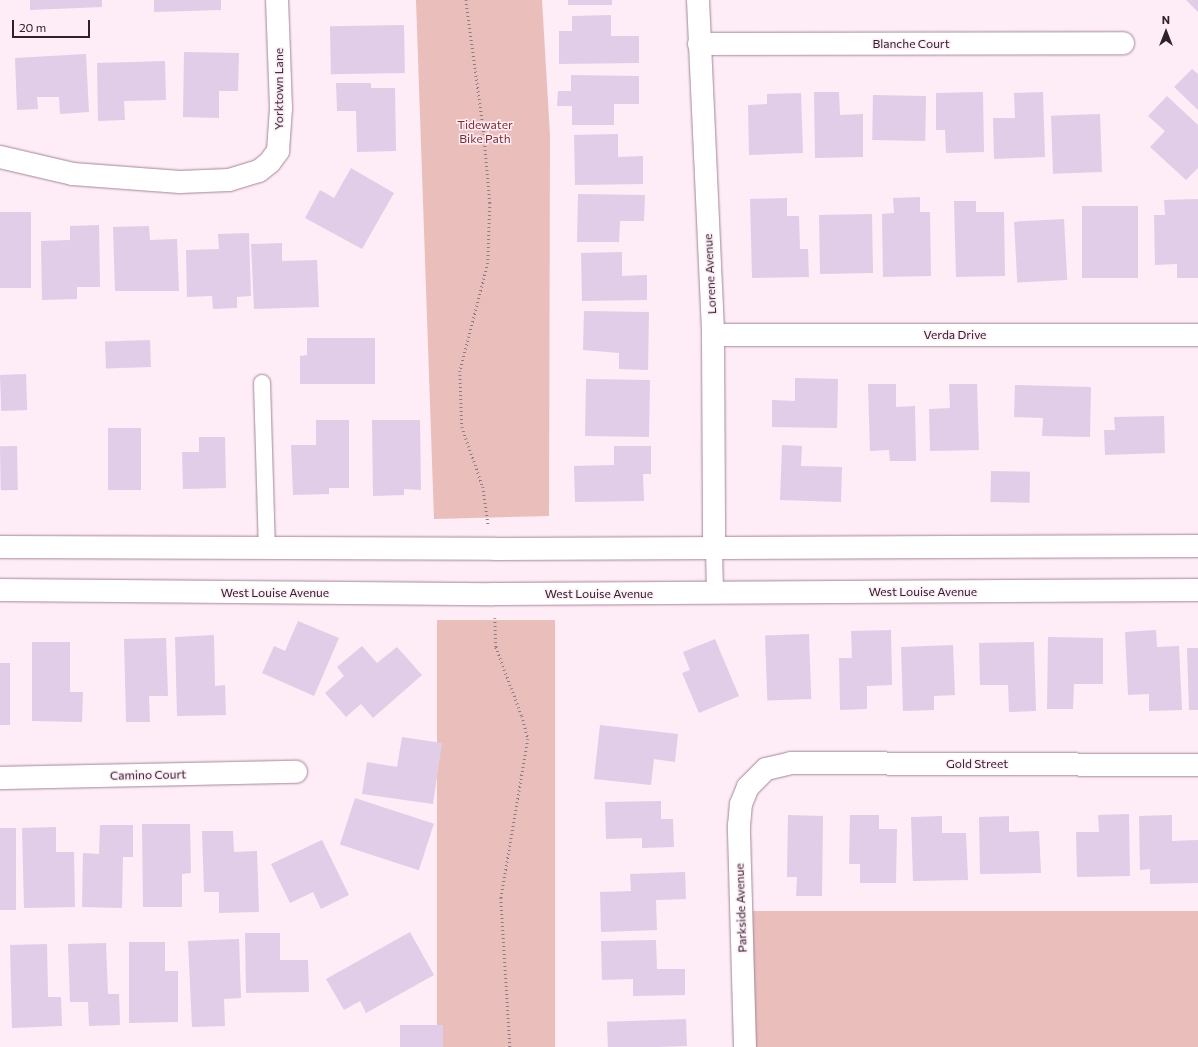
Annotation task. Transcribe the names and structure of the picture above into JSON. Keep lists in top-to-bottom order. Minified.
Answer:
{"streets":{"street":["Blanche Court","Yorktown Lane","Lorene Avenue","Verda Drive","West Louise Avenue","Gold Street","Camino Court","Parkside Avenue"]},"crossings":[["Blanche Court","Lorene Avenue"],["Lorene Avenue","Verda Drive"],["Gold Street","Parkside Avenue"]],"parks":["Tidewater Bike Path"],"scale_bar":"20 m","north":"top"}
